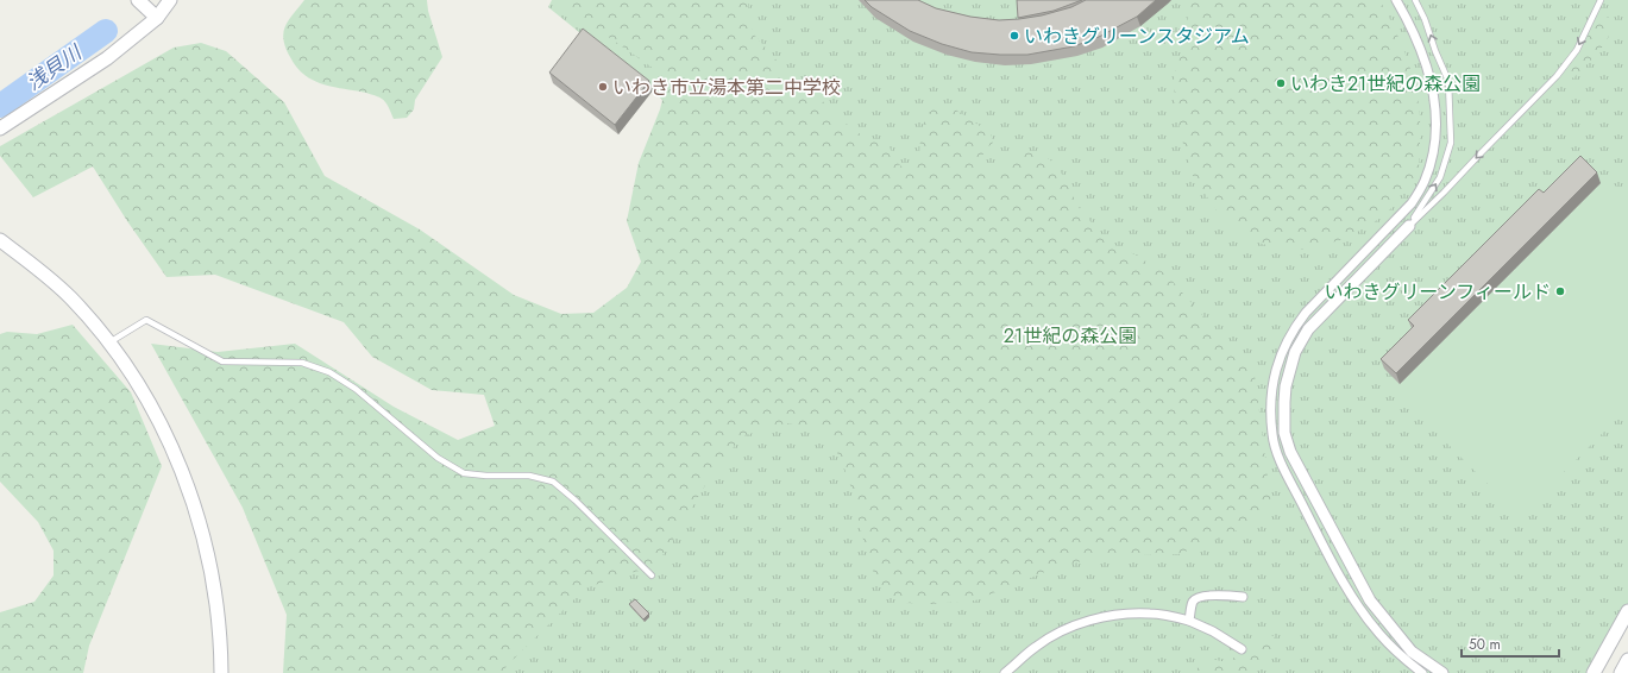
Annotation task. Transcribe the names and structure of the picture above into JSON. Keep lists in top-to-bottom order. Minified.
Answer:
{"water":["浅貝川"],"parks":["21世紀の森公園"],"places":["いわきグリーンスタジアム","いわき21世紀の森公園","いわき市立湯本第二中学校","いわきグリーンフィールド"],"scale_bar":"50 m"}
